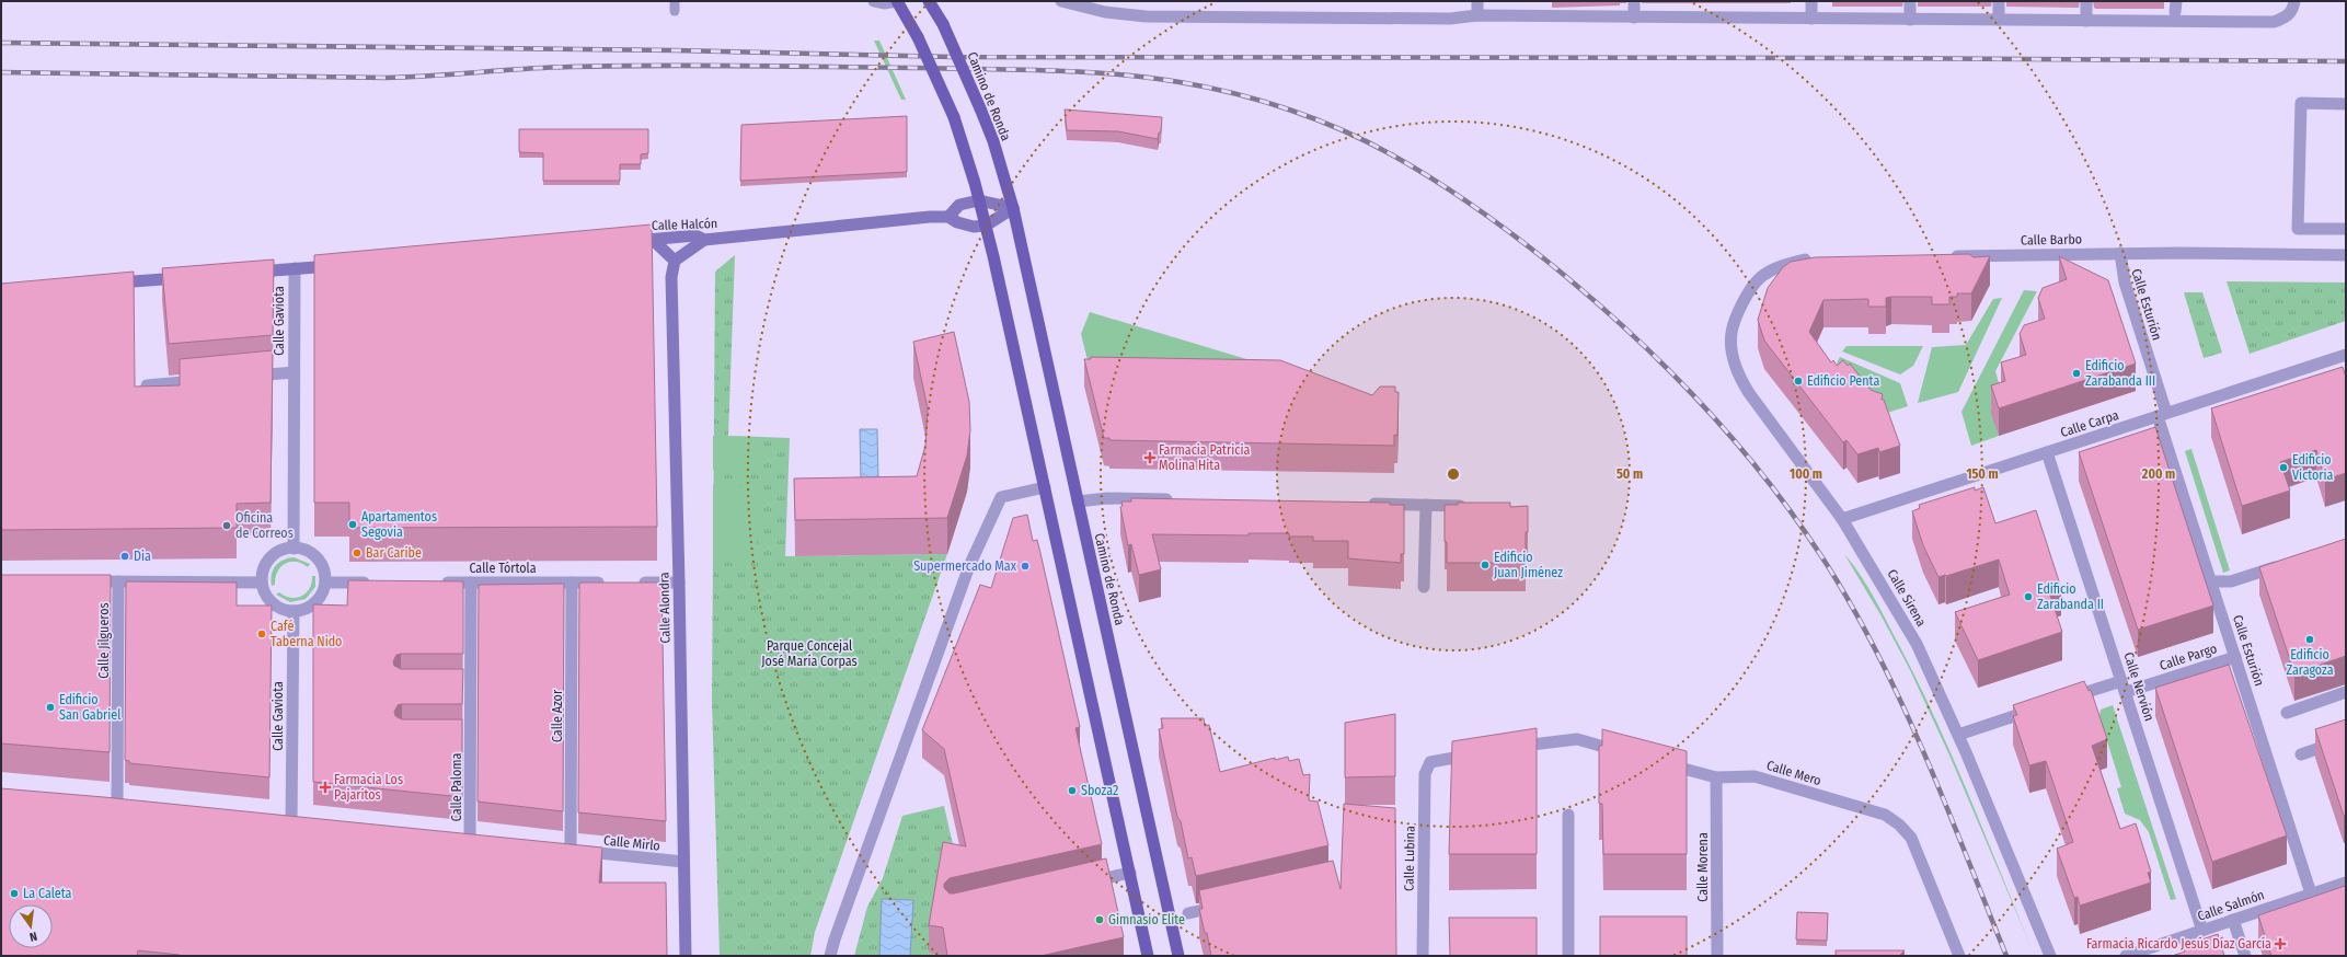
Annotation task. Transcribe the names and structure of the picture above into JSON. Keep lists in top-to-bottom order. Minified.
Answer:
{"streets":{"main road":["Camino de Ronda","Calle Halcón","Calle Alondra"],"street":["Calle Barbo","Calle Esturión","Calle Gaviota","Calle Carpa","Calle Tórtola","Calle Sirena","Calle Jilgueros","Calle Pargo","Calle Nervión","Calle Azor","Calle Mero","Calle Paloma","Calle Mirlo","Calle Lubina","Calle Morena","Calle Salmón"]},"crossings":[["Calle Barbo","Calle Esturión"],["Calle Esturión","Calle Carpa"],["Calle Esturión","Calle Pargo"],["Calle Esturión","Calle Salmón"],["Calle Carpa","Calle Sirena"],["Calle Carpa","Calle Nervión"],["Calle Tórtola","Calle Azor"],["Calle Tórtola","Calle Paloma"],["Calle Alondra","Calle Mirlo"],["Calle Pargo","Calle Nervión"],["Calle Nervión","Calle Salmón"],["Calle Azor","Calle Mirlo"],["Calle Mero","Calle Morena"]],"parks":["Parque Concejal José María Corpas"],"places":{"other":["Edificio Zarabanda III","Edificio Penta","Edificio Victoria","Apartamentos Segovia","Oficina de Correos","Bar Caribe","Dia","Edificio Juan Jiménez","Supermercado Max","Edificio Zarabanda II","Café Taberna Nido","Edificio Zaragoza","Edificio San Gabriel","Sboza2","La Caleta","Gimnasio Elite"],"health":["Farmacia Patricia Molina Hita","Farmacia Los Pajaritos","Farmacia Ricardo Jesús Díaz García"]},"north":"bottom","rings":["50 m","100 m","150 m","200 m"]}
